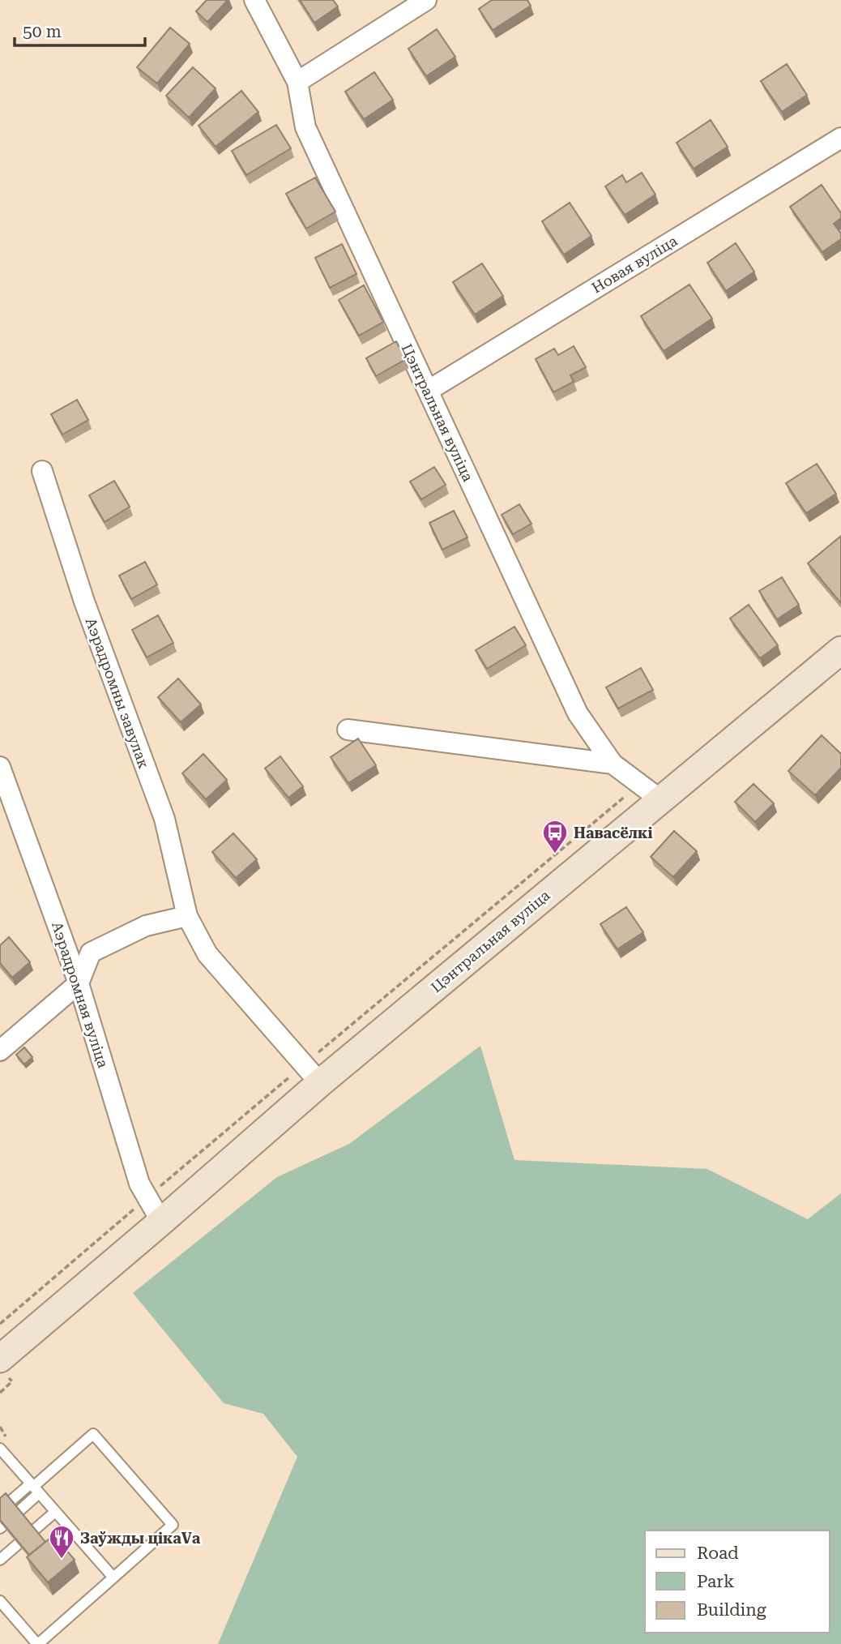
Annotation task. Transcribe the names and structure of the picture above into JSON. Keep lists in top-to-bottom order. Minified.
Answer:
{"streets":{"main road":["Цэнтральная вуліца"],"street":["Новая вуліца","Аэрадромны завулак","Аэрадромная вуліца"]},"crossings":[["Новая вуліца","Цэнтральная вуліца"],["Цэнтральная вуліца","Аэрадромны завулак"],["Цэнтральная вуліца","Аэрадромная вуліца"]],"places":{"bus stop":["Навасёлкі"],"restaurant":["Заўжды цікаVа"]},"legend":["Road","Park","Building"],"scale_bar":"50 m"}
